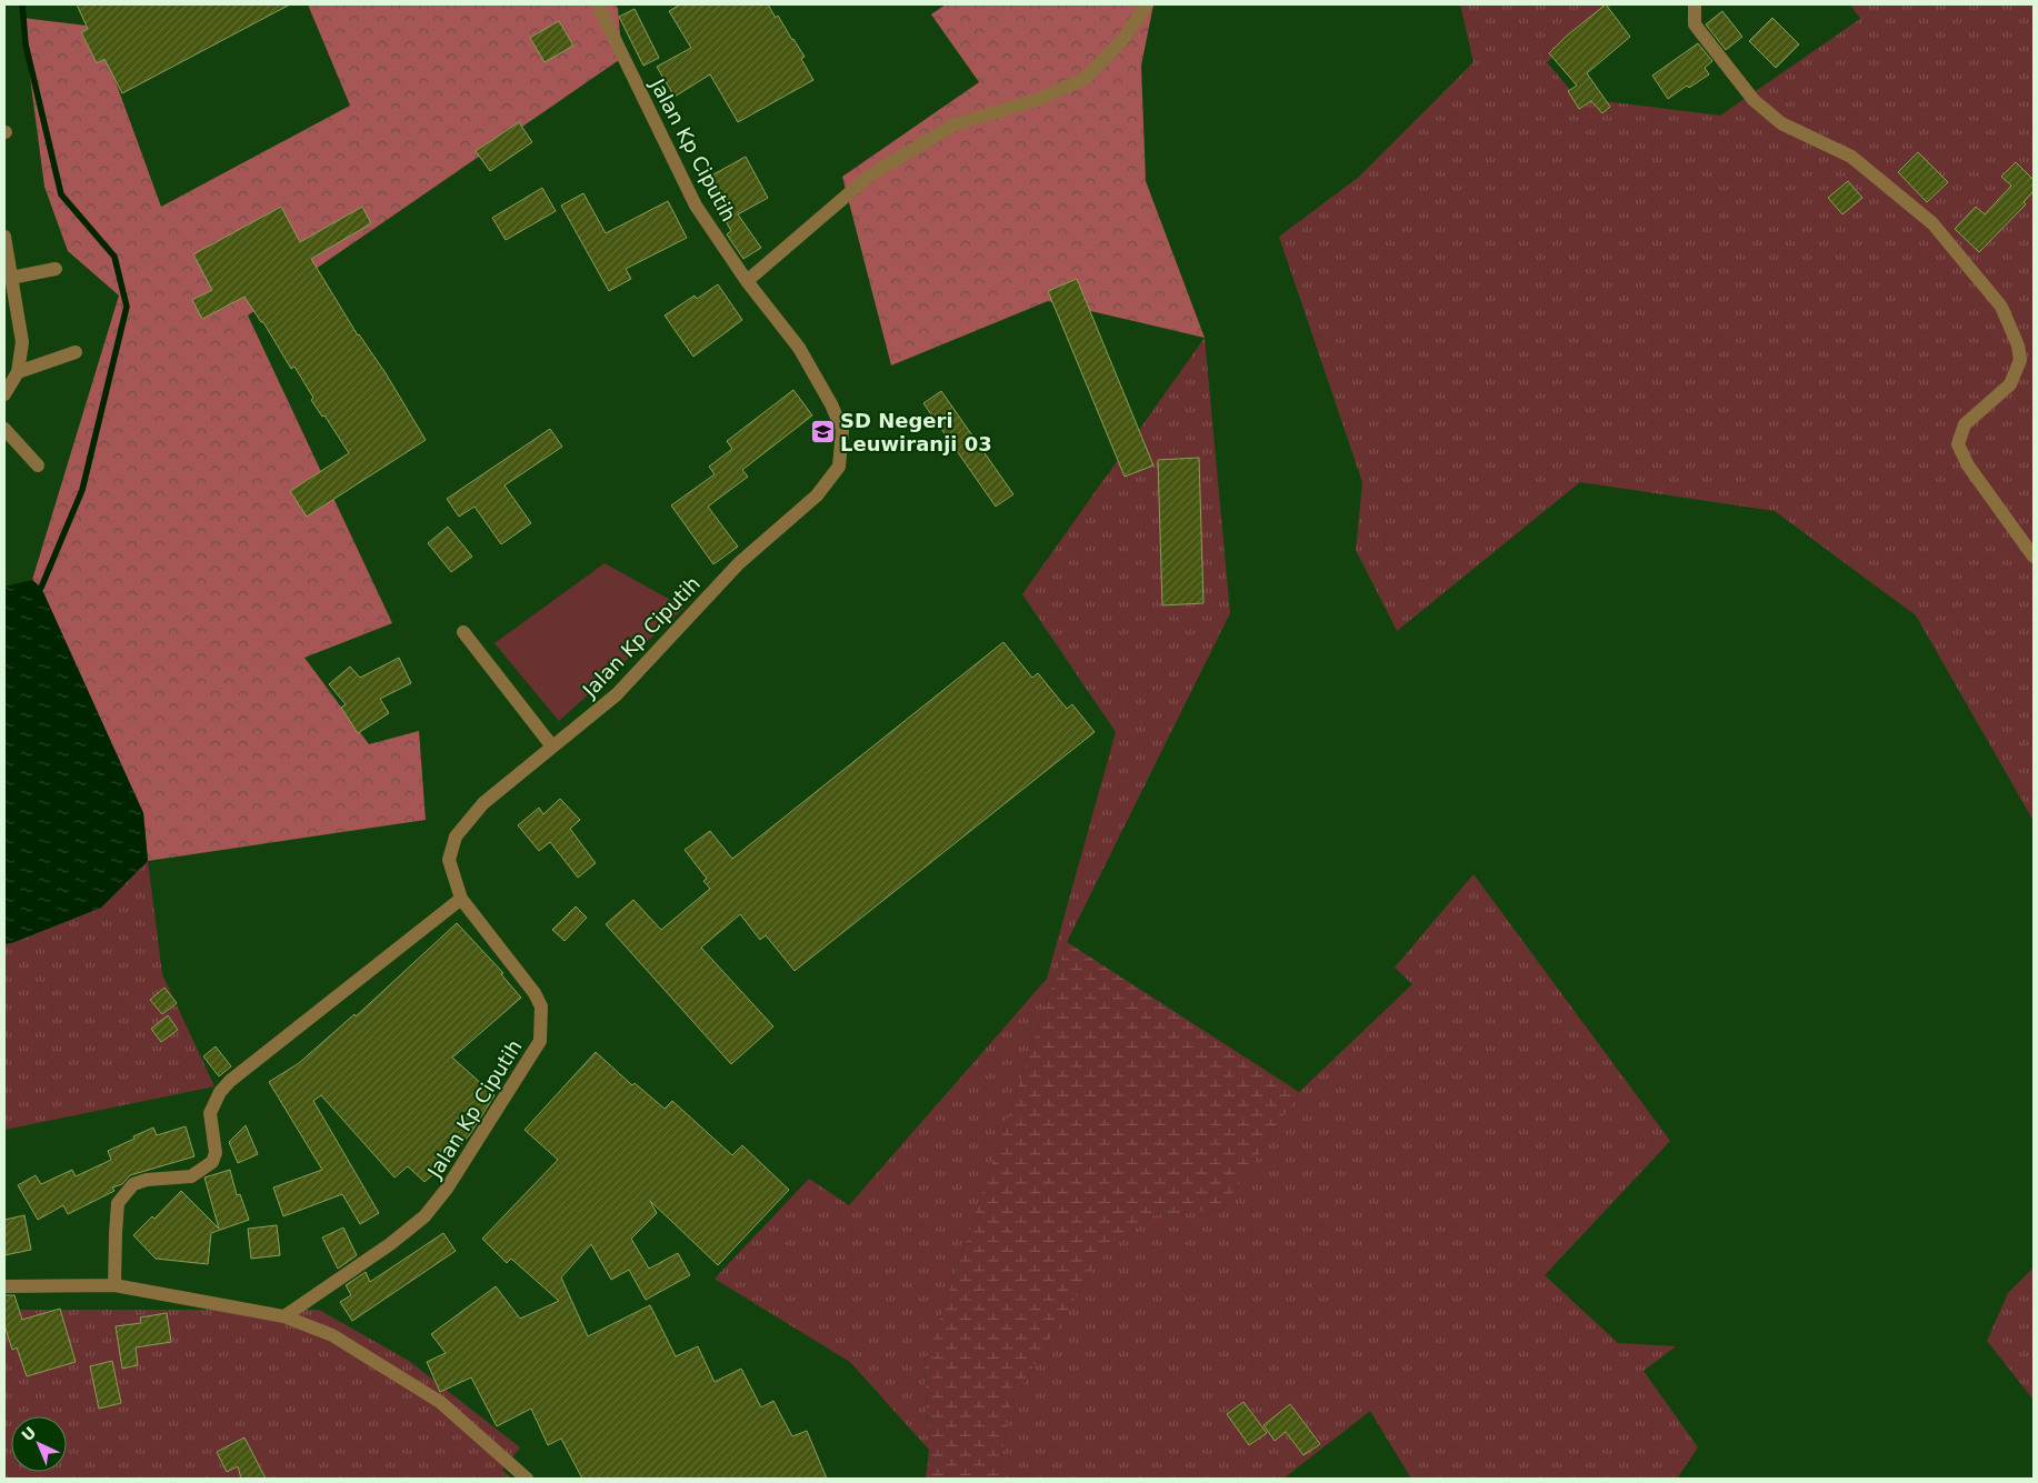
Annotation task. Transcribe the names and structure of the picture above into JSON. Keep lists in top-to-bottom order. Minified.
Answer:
{"streets":{"street":["Jalan Kp Ciputih"]},"places":{"school or university":["SD Negeri Leuwiranji 03"]},"north":"top left"}
